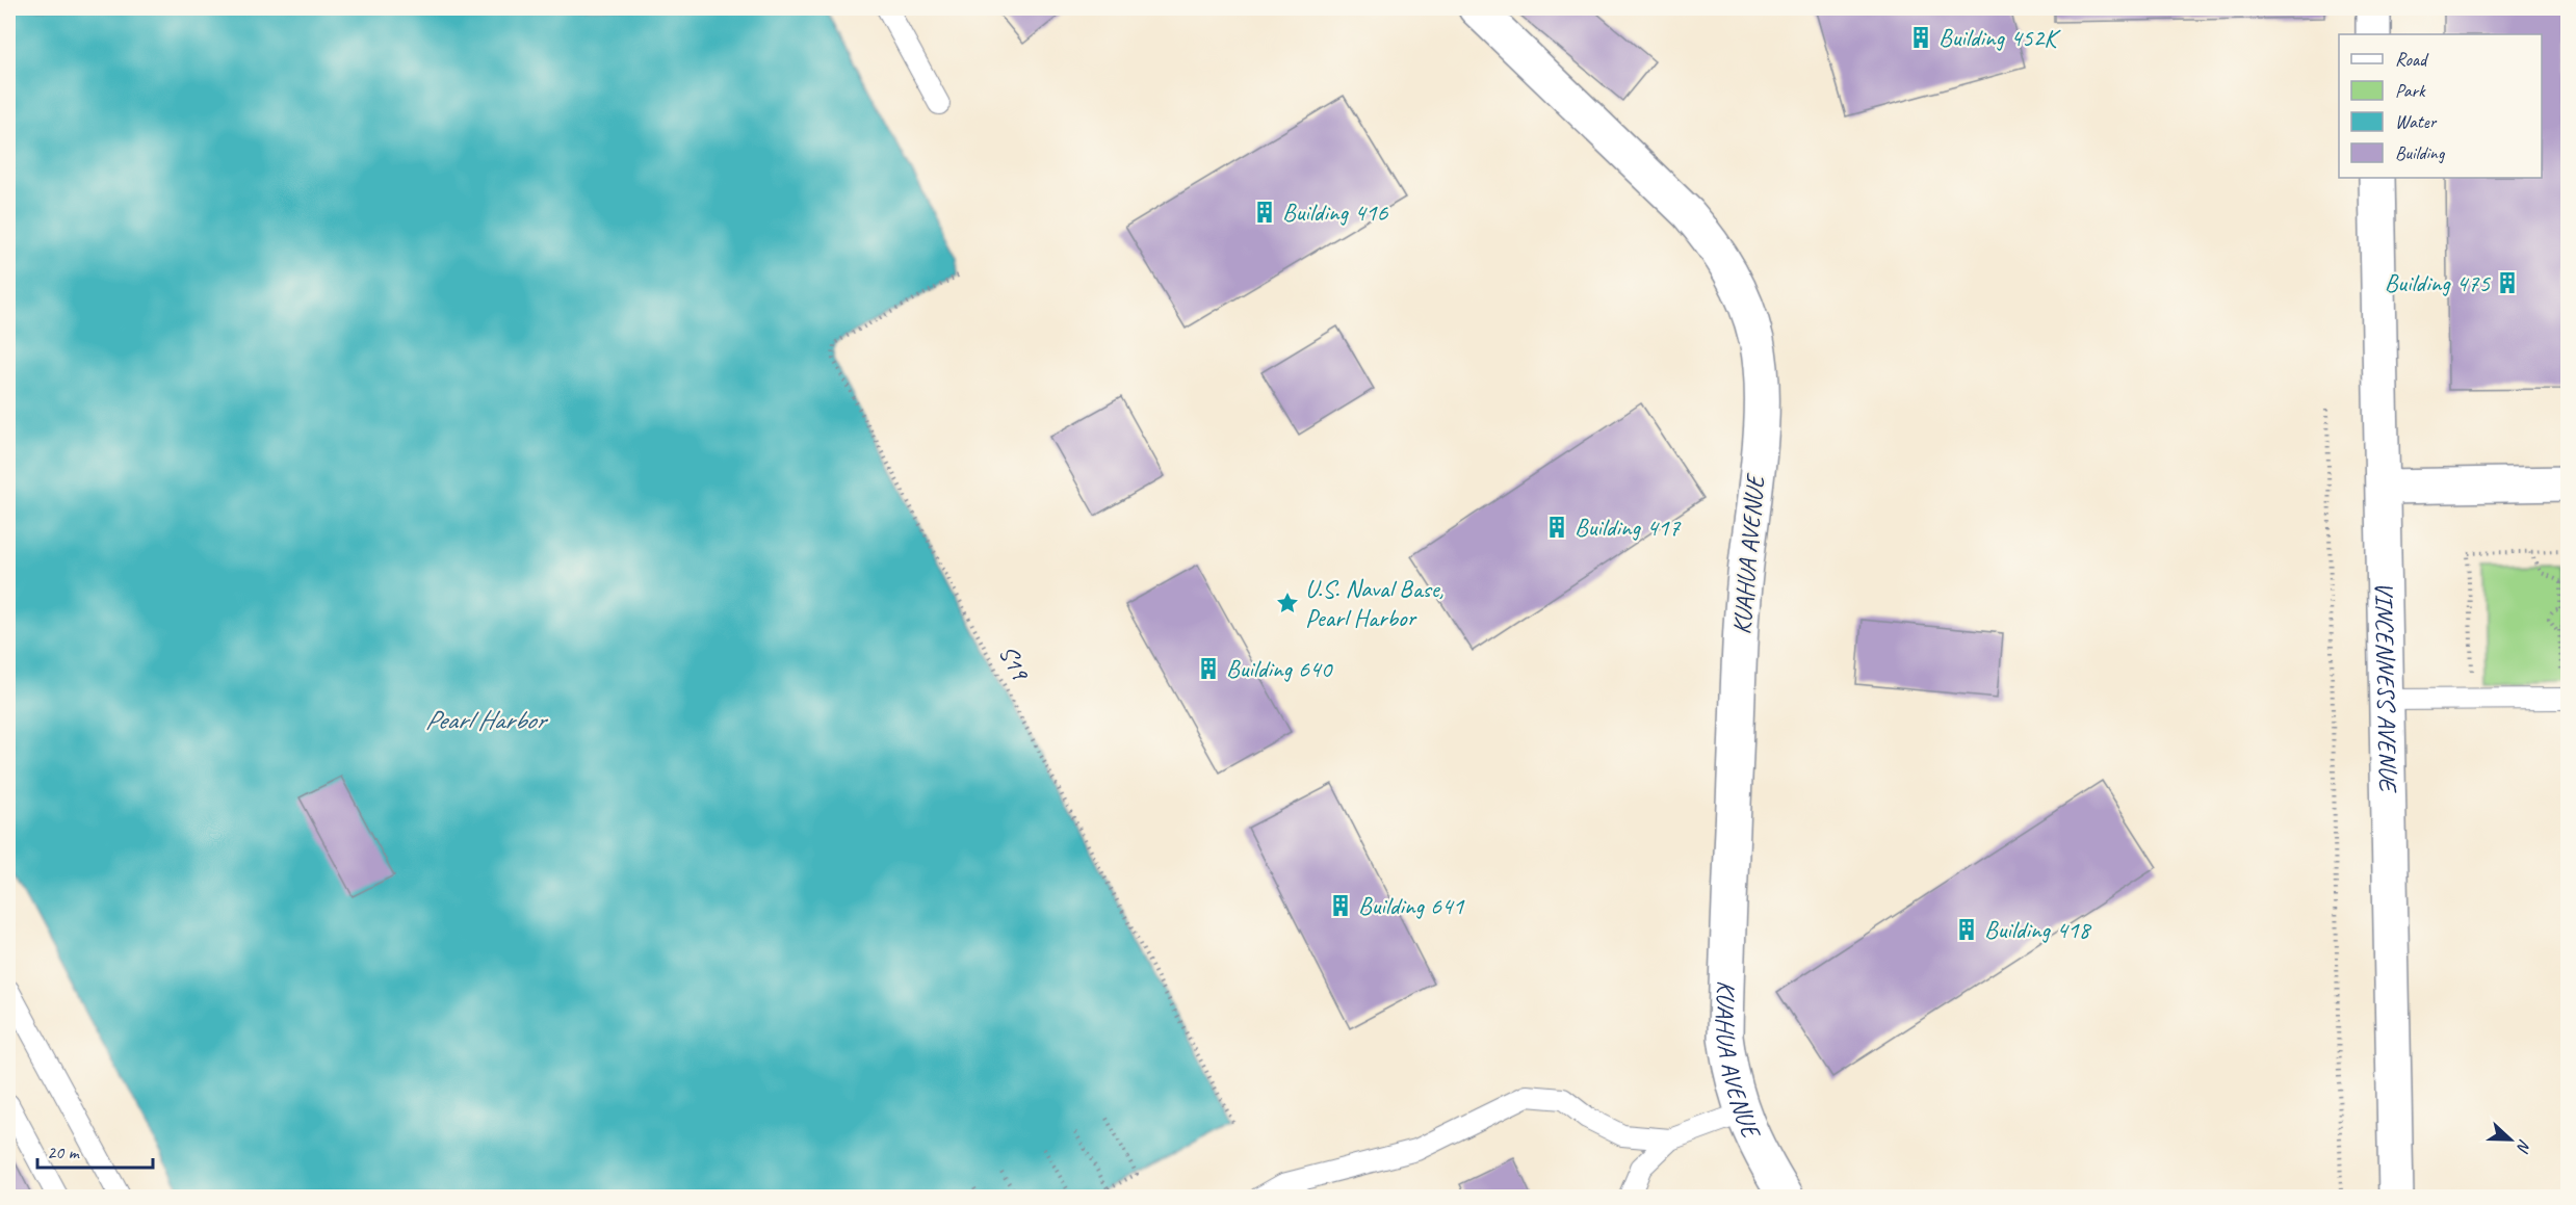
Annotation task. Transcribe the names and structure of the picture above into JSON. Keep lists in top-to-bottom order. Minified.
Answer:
{"streets":{"street":["KUAHUA AVENUE","VINCENNESS AVENUE"],"path":["S19"]},"water":["Pearl Harbor"],"places":{"building":["Building 452K","Building 416","Building 475","Building 417","Building 640","Building 641","Building 418"],"place":["U.S. Naval Base, Pearl Harbor"]},"legend":["Road","Park","Water","Building"],"scale_bar":"20 m","north":"right"}
